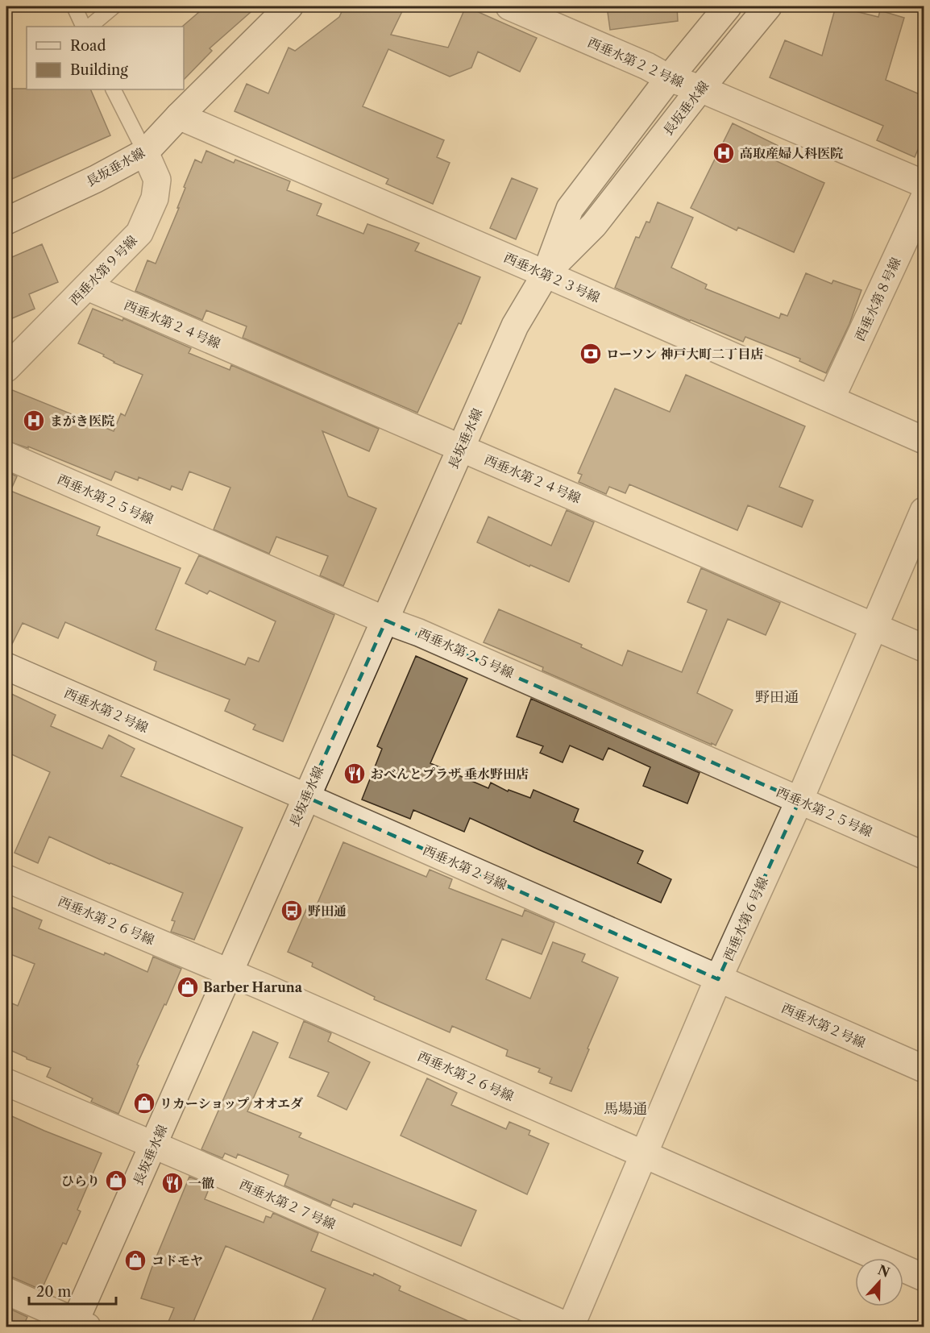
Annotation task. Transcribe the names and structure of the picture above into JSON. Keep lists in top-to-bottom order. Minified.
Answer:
{"streets":{"street":["西垂水第２２号線","長坂垂水線","西垂水第９号線","西垂水第２３号線","西垂水第８号線","西垂水第２４号線","西垂水第２５号線","西垂水第２号線","西垂水第６号線","西垂水第２６号線","西垂水第２７号線"]},"crossings":[["西垂水第２２号線","長坂垂水線"],["長坂垂水線","西垂水第９号線"],["長坂垂水線","西垂水第２３号線"],["長坂垂水線","西垂水第２４号線"],["長坂垂水線","西垂水第２５号線"],["長坂垂水線","西垂水第２号線"],["長坂垂水線","西垂水第２６号線"],["長坂垂水線","西垂水第２７号線"],["西垂水第９号線","西垂水第２４号線"],["西垂水第２３号線","西垂水第８号線"],["西垂水第２４号線","西垂水第６号線"],["西垂水第２５号線","西垂水第６号線"],["西垂水第２号線","西垂水第６号線"],["西垂水第６号線","西垂水第２６号線"],["西垂水第６号線","西垂水第２７号線"]],"districts":["野田通","馬場通"],"places":{"hospital":["高取産婦人科医院","まがき医院"],"bank":["ローソン 神戸大町二丁目店"],"restaurant":["おべんとプラザ 垂水野田店","一徹"],"bus stop":["野田通"],"shop":["Barber Haruna","リカーショップ オオエダ","ひらり","コドモヤ"]},"legend":["Road","Building"],"scale_bar":"20 m","north":"top"}
